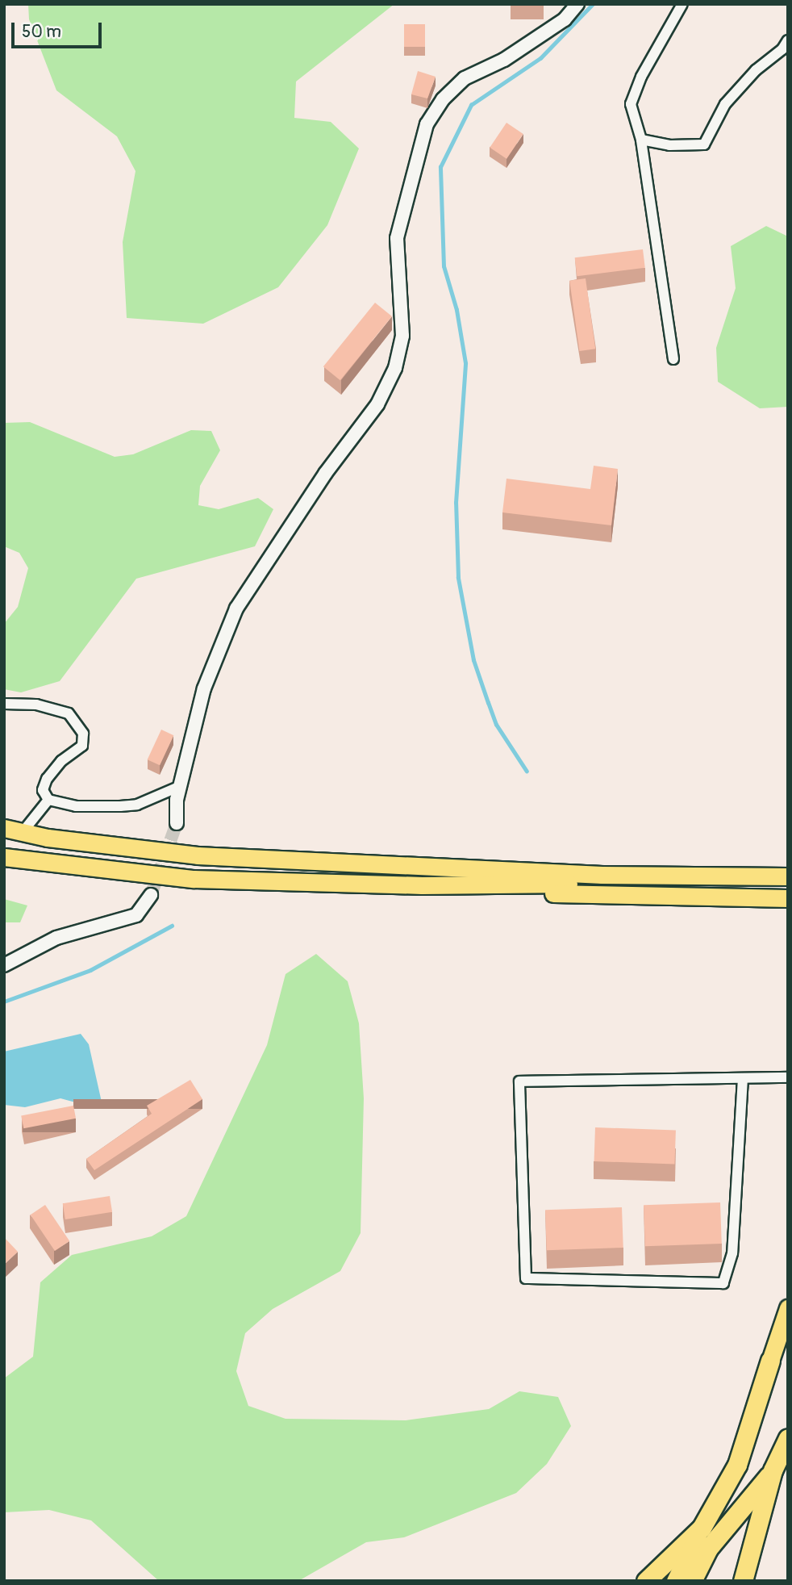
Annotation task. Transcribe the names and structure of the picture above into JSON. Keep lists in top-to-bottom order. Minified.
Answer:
{"scale_bar":"50 m"}
